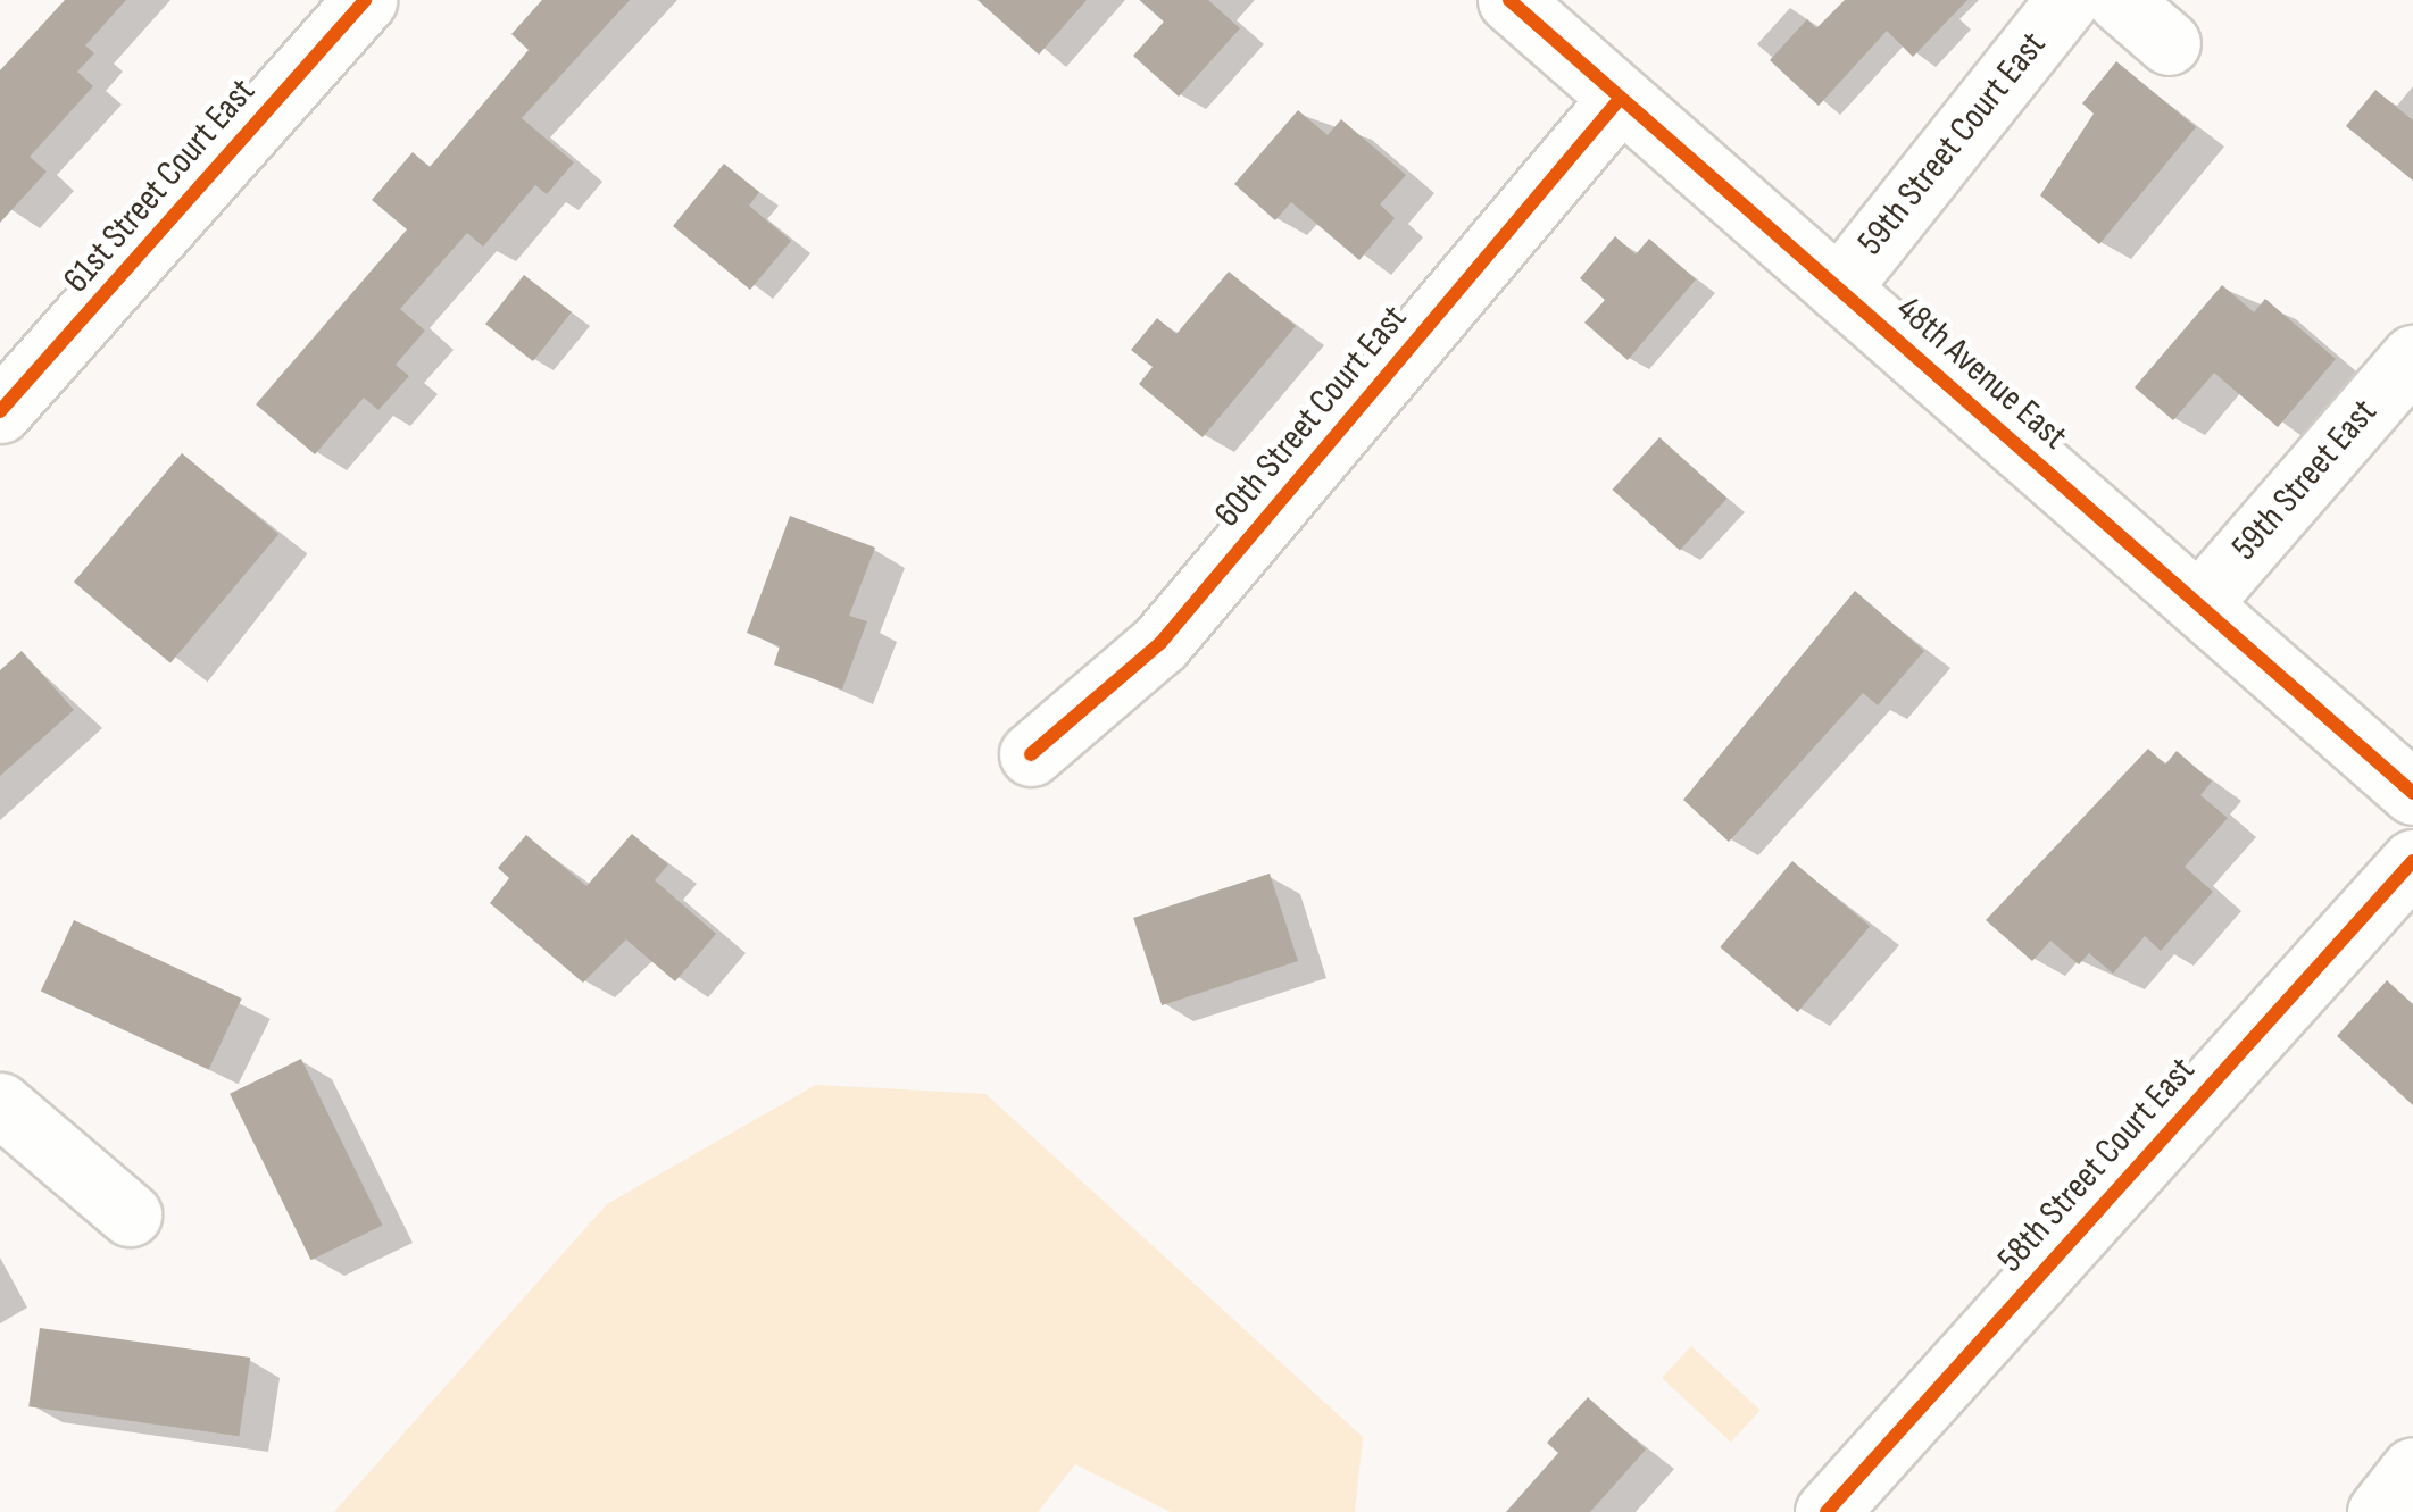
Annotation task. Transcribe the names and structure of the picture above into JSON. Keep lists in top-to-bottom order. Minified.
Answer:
{"streets":{"street":["59th Street Court East","61st Street Court East","48th Avenue East","60th Street Court East","59th Street East","58th Street Court East"]},"crossings":[["59th Street Court East","48th Avenue East"],["48th Avenue East","60th Street Court East"],["48th Avenue East","59th Street East"]]}
